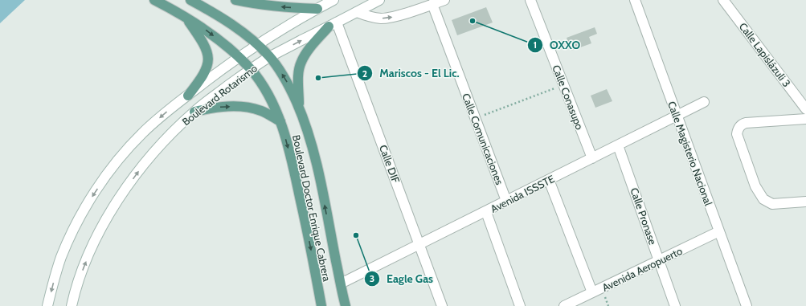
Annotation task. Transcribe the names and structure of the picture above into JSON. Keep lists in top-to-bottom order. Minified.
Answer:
{"streets":{"main road":["Boulevard Doctor Enrique Cabrera"],"street":["Calle Lapislázuli 3","Boulevard Rotarismo","Calle Conasupo","Calle Comunicaciones","Calle Magisterio Nacional","Calle DIF","Avenida ISSSTE","Calle Pronase","Avenida Aeropuerto"]},"crossings":[["Boulevard Rotarismo","Calle DIF"],["Boulevard Rotarismo","Boulevard Doctor Enrique Cabrera"],["Calle Conasupo","Avenida ISSSTE"],["Calle Comunicaciones","Avenida ISSSTE"],["Calle Magisterio Nacional","Avenida ISSSTE"],["Calle Magisterio Nacional","Avenida Aeropuerto"],["Calle DIF","Avenida ISSSTE"],["Avenida ISSSTE","Boulevard Doctor Enrique Cabrera"],["Avenida ISSSTE","Calle Pronase"],["Calle Pronase","Avenida Aeropuerto"]],"places":["OXXO","Mariscos - El Lic.","Eagle Gas"]}
